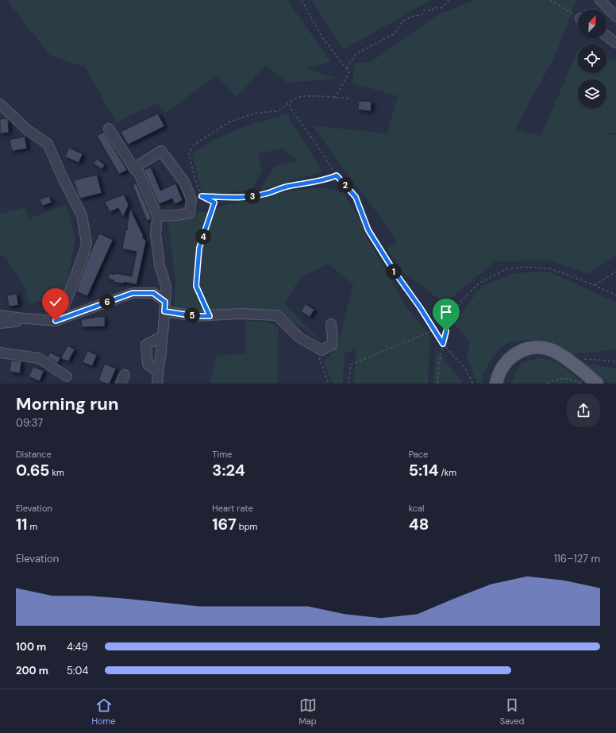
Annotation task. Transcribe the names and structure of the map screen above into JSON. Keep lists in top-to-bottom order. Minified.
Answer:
{"north":"top right","page":{"pins":["2","3","4","1","6","5"],"heading":["Morning run","09:37"],"stats":[["Distance","0.65 km"],["Time","3:24"],["Pace","5:14 /km"],["Elevation","11 m"],["Heart rate","167 bpm"],["kcal","48"]],"chart":["Elevation","116–127 m"],"list":[{"name":"100 m","note":"4:49"},{"name":"200 m","note":"5:04"}],"tabs":["Home","Map","Saved"]}}
